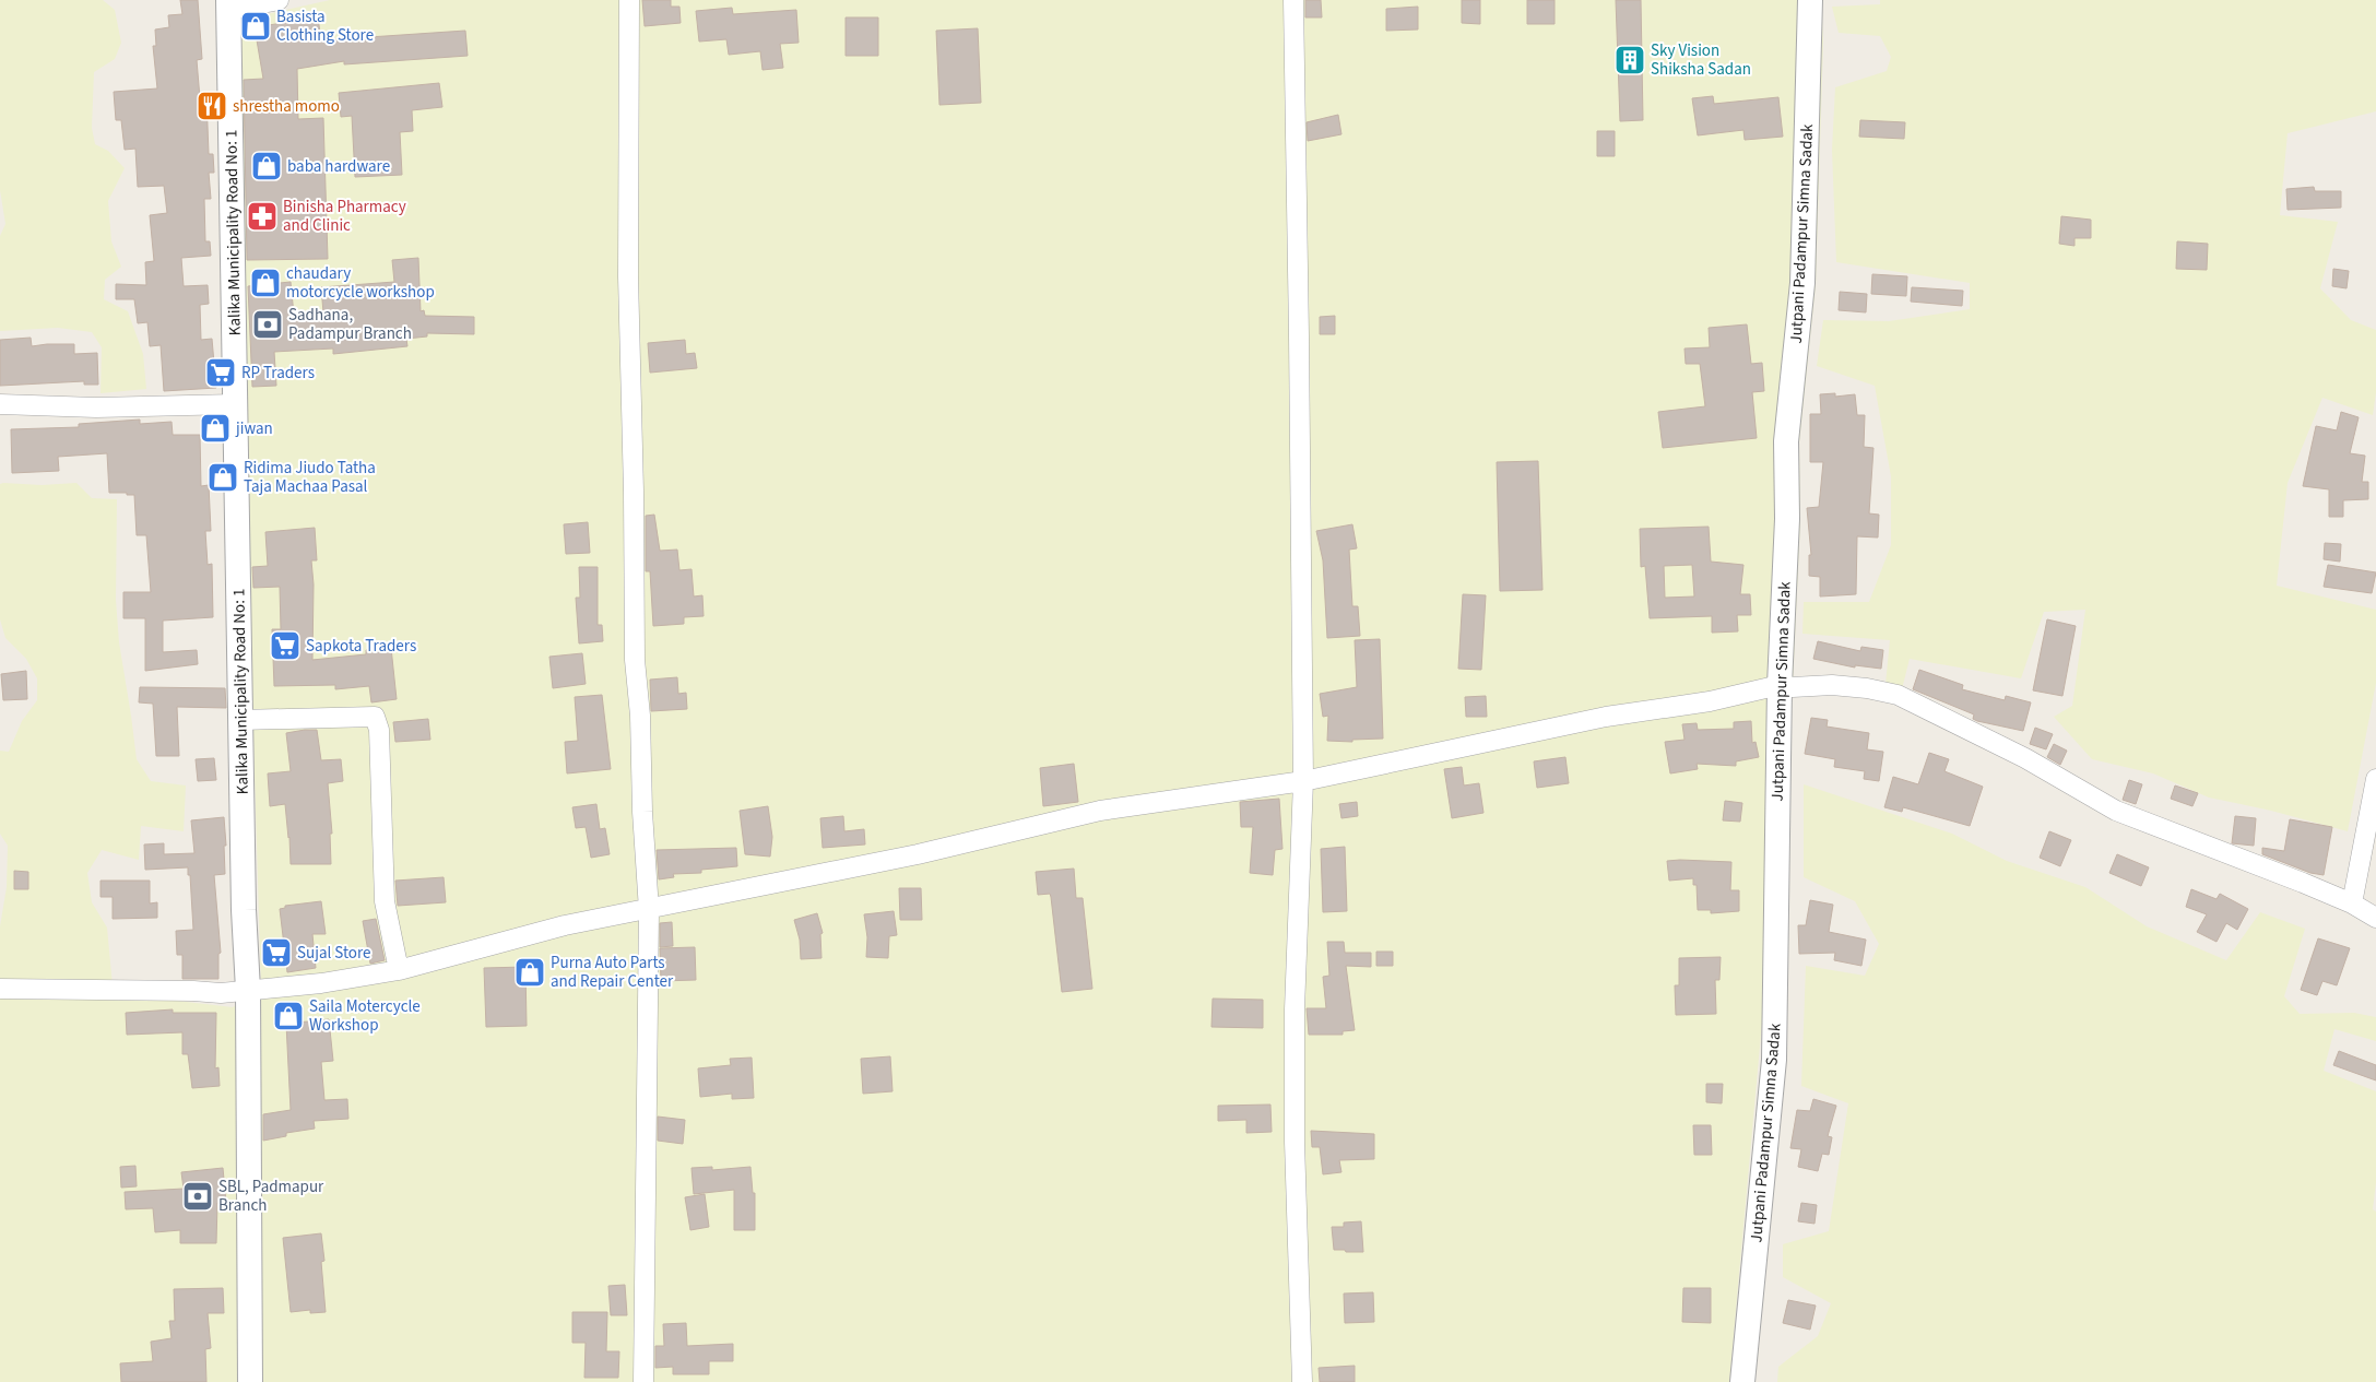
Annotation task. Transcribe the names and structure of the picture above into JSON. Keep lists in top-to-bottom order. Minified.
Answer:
{"streets":{"street":["Kalika Municipality Road No: 1","Jutpani Padampur Simna Sadak"]},"places":{"shop":["Basista Clothing Store","baba hardware","chaudary motorcycle workshop","jiwan","Ridima Jiudo Tatha Taja Machaa Pasal","Purna Auto Parts and Repair Center","Saila Motercycle Workshop"],"building":["Sky Vision Shiksha Sadan"],"restaurant":["shrestha momo"],"pharmacy":["Binisha Pharmacy and Clinic"],"bank":["Sadhana, Padampur Branch","SBL, Padmapur Branch"],"supermarket":["RP Traders","Sapkota Traders","Sujal Store"]}}
